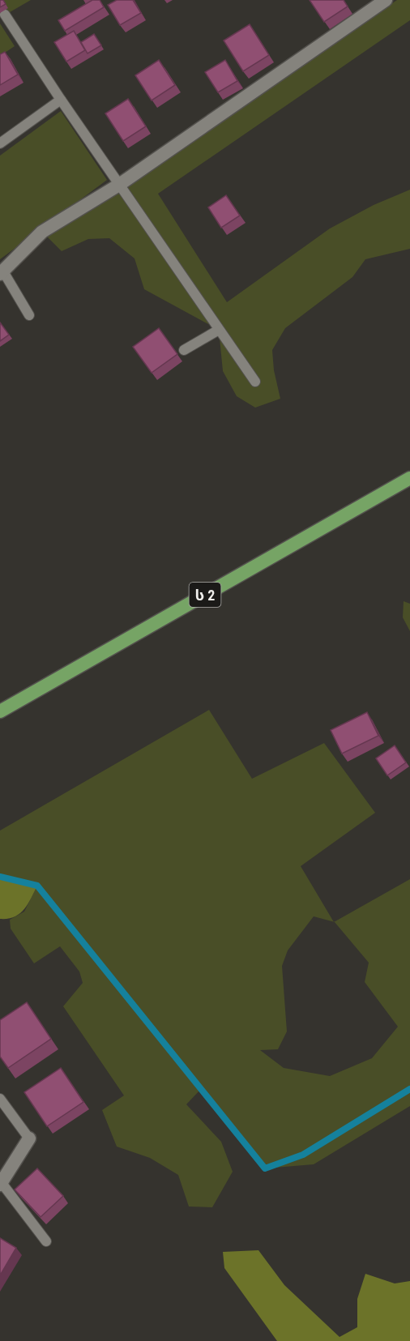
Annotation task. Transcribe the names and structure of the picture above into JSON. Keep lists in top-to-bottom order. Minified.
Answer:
{"streets":{"highway":["ს 2"]}}
